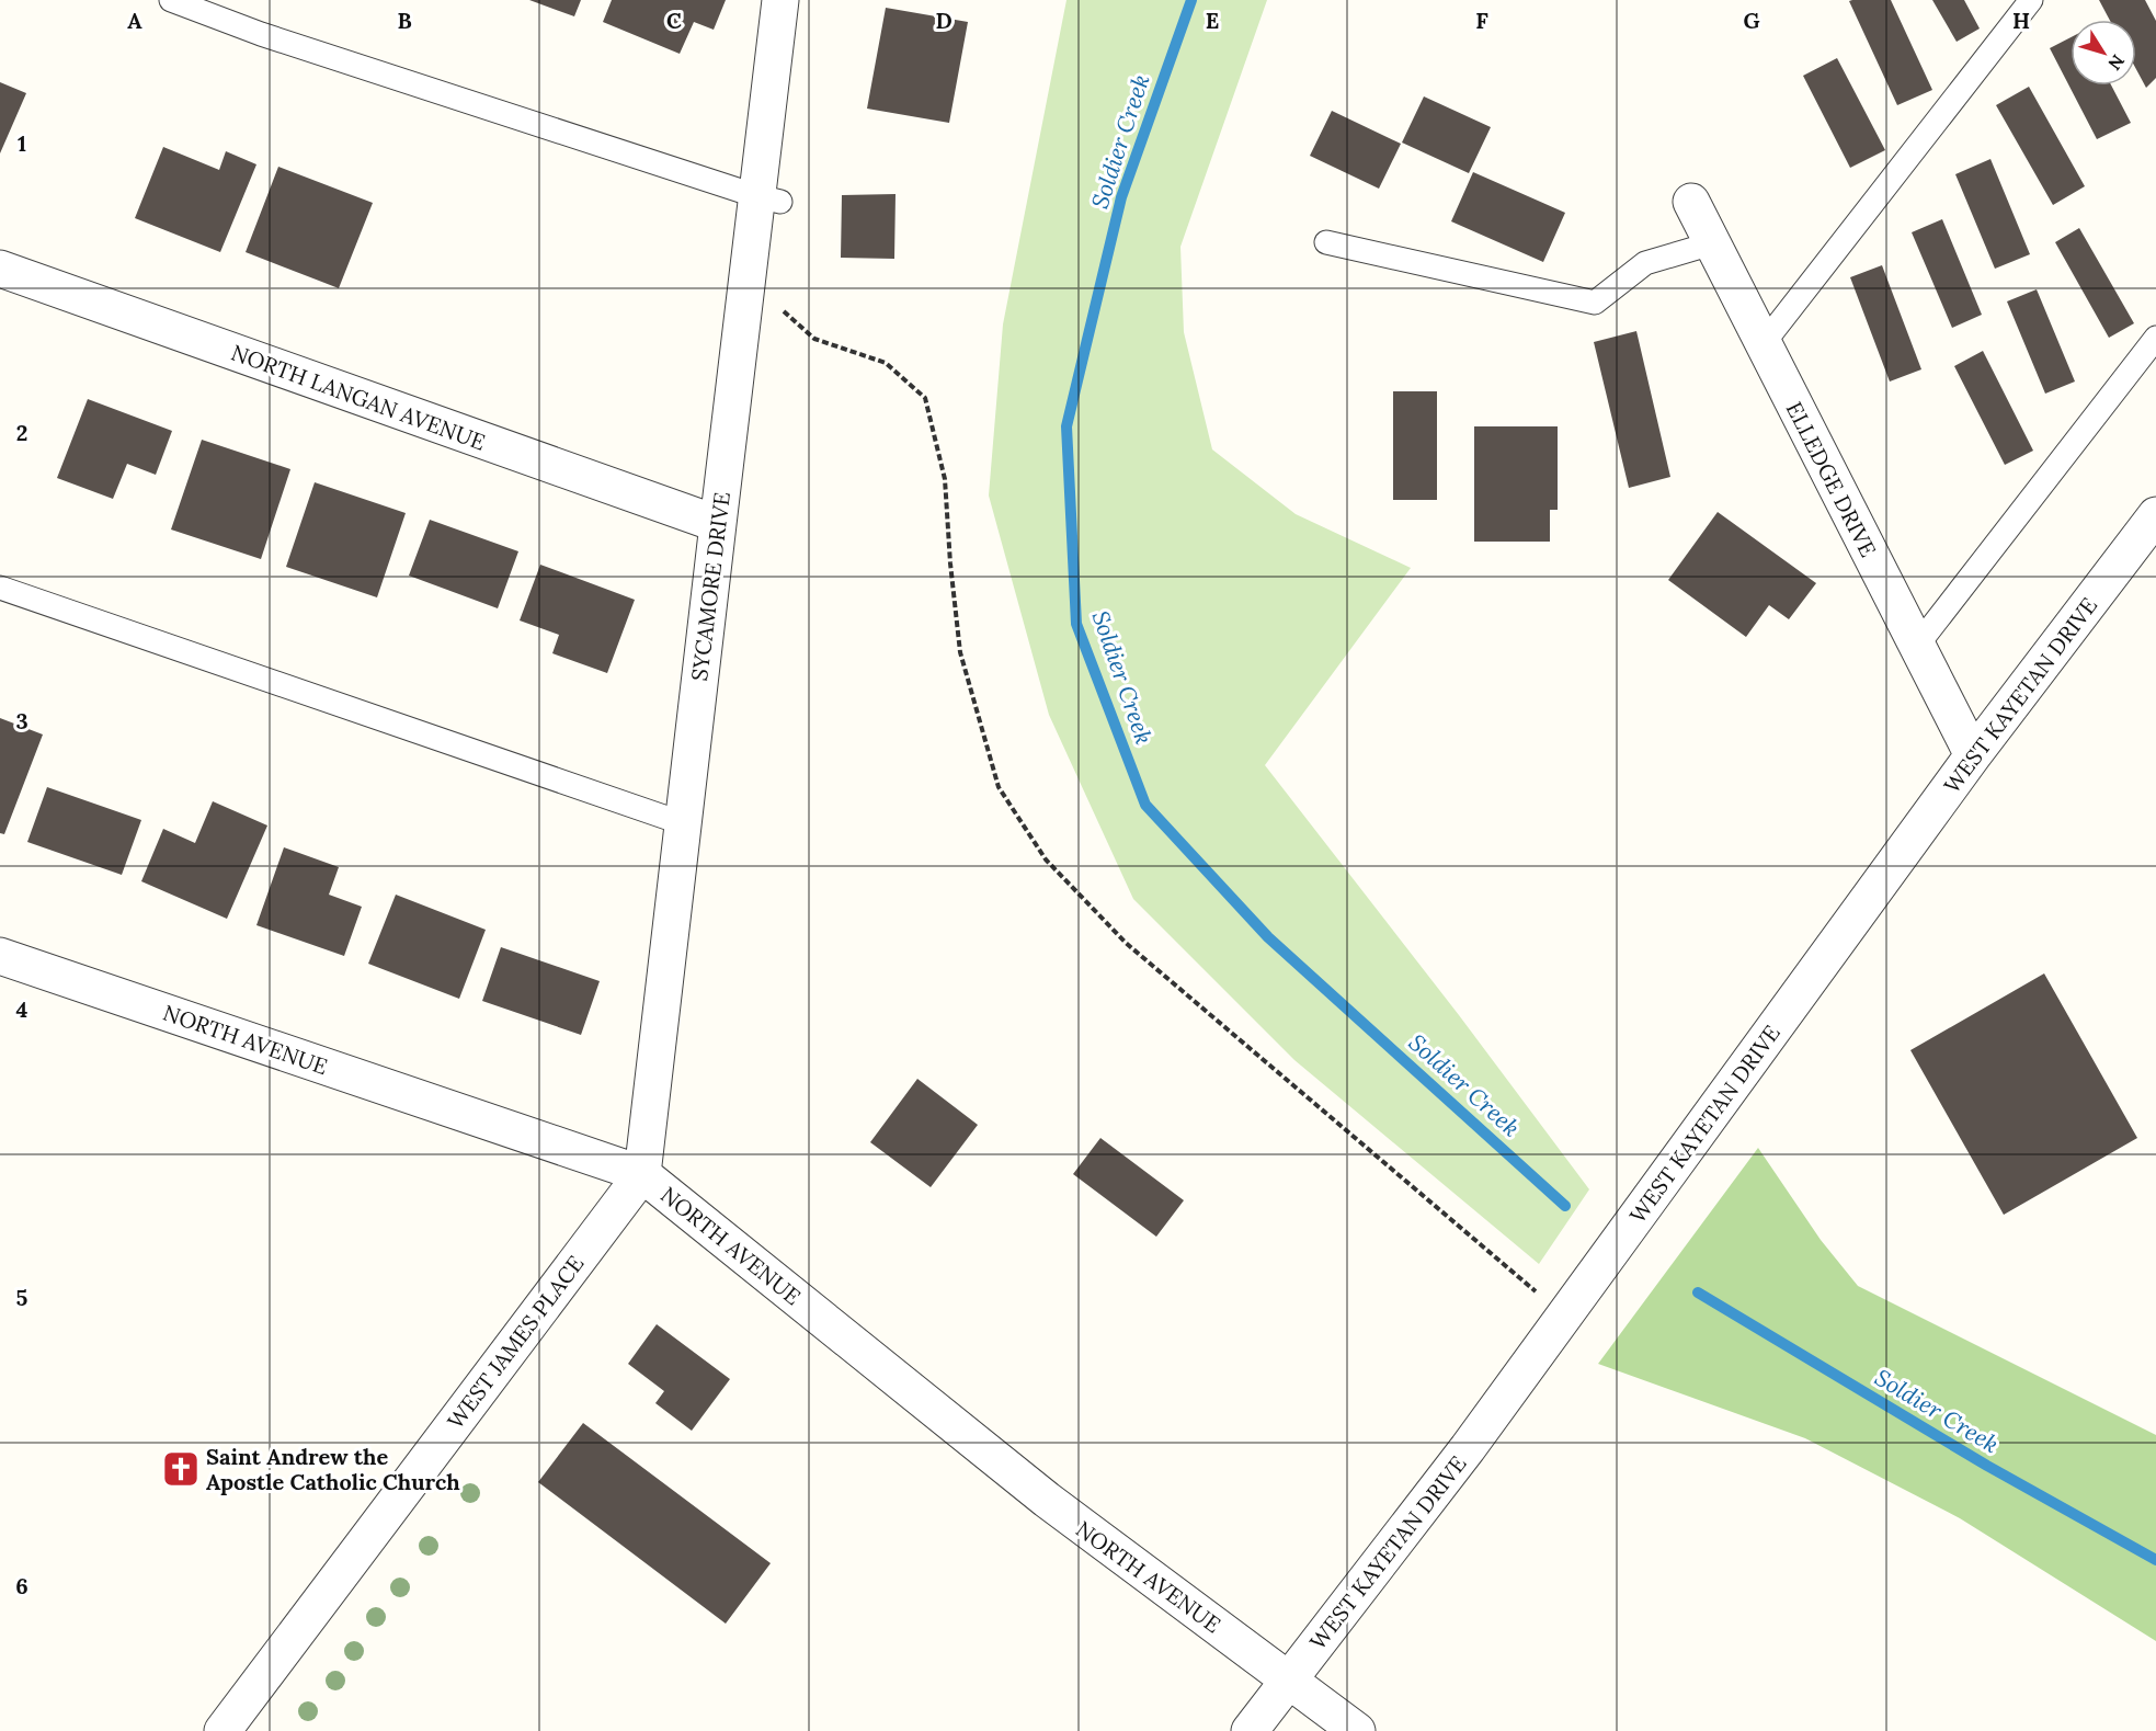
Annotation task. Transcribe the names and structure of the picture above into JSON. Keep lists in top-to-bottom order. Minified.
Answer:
{"streets":{"street":["NORTH LANGAN AVENUE","ELLEDGE DRIVE","SYCAMORE DRIVE","WEST KAYETAN DRIVE","NORTH AVENUE","WEST JAMES PLACE"]},"crossings":[["NORTH LANGAN AVENUE","SYCAMORE DRIVE"],["ELLEDGE DRIVE","WEST KAYETAN DRIVE"],["SYCAMORE DRIVE","NORTH AVENUE"],["SYCAMORE DRIVE","WEST JAMES PLACE"],["WEST KAYETAN DRIVE","NORTH AVENUE"],["NORTH AVENUE","WEST JAMES PLACE"]],"water":["Soldier Creek"],"places":{"church":["Saint Andrew the Apostle Catholic Church"]},"north":"bottom right","grid":{"columns":["A","B","C","D","E","F","G","H"],"rows":["1","2","3","4","5","6"]}}
